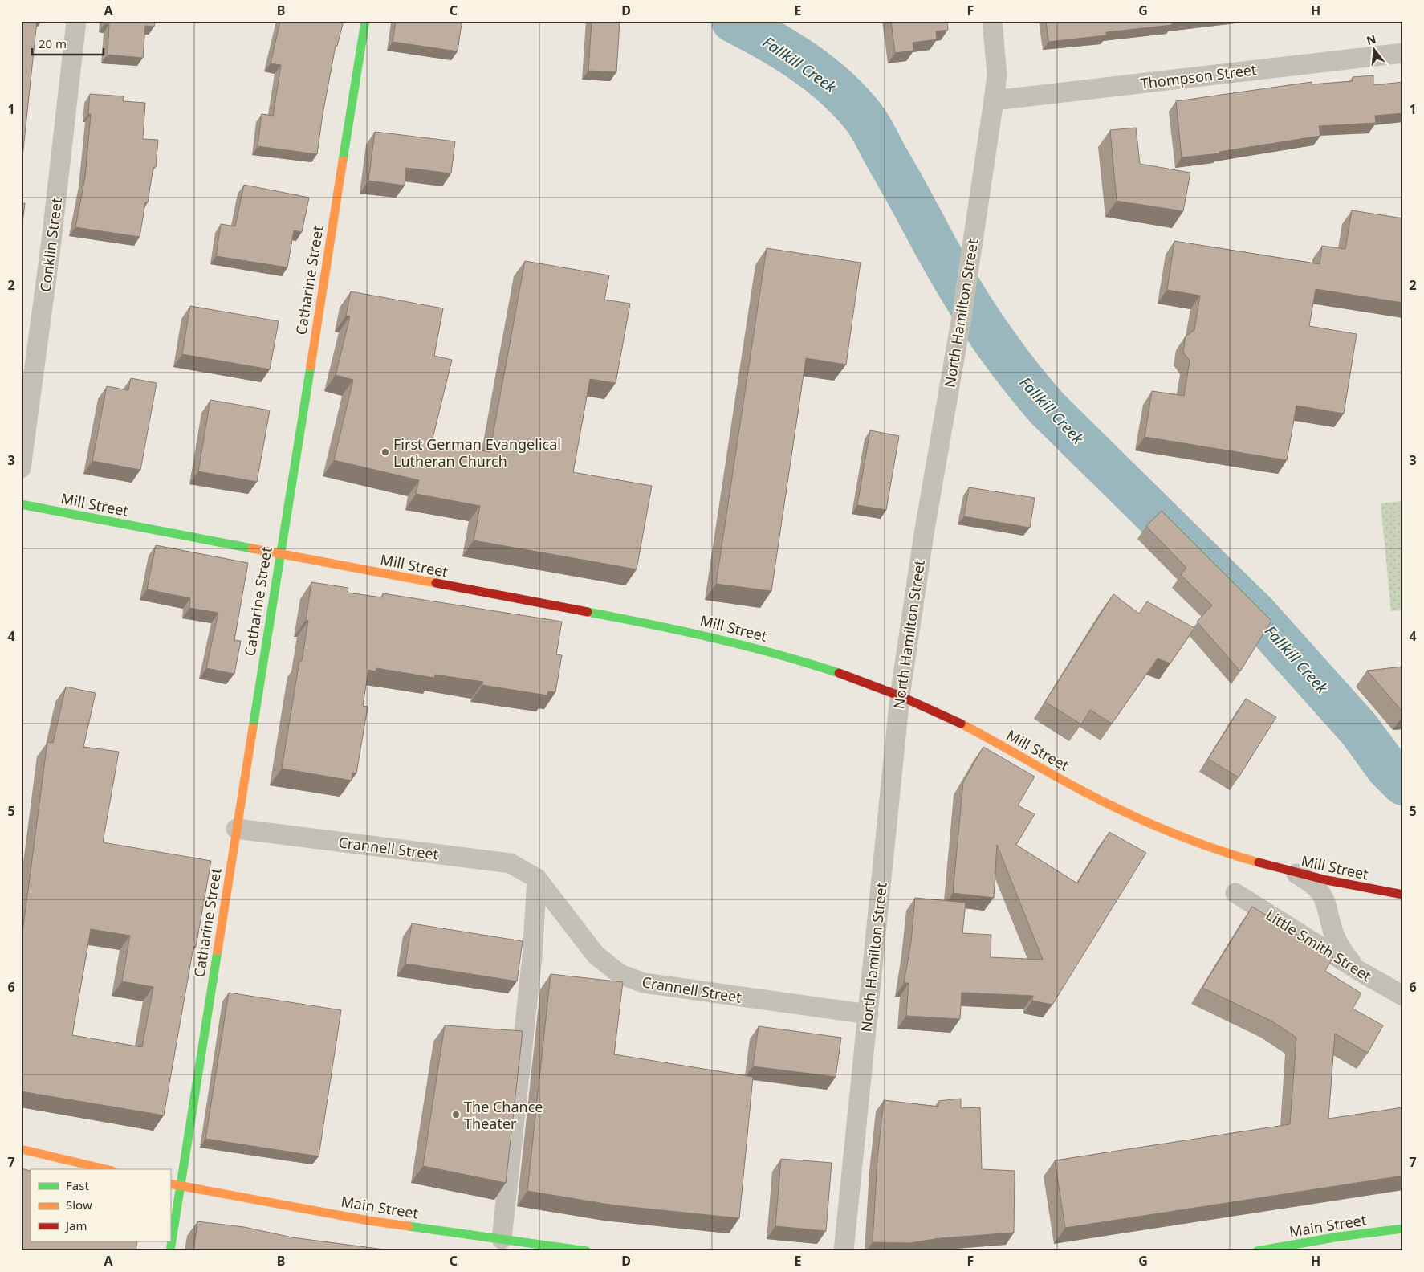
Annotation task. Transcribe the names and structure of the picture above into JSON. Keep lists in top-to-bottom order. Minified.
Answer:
{"streets":{"main road":["Catharine Street","Mill Street","Main Street"],"street":["Thompson Street","Conklin Street","North Hamilton Street","Crannell Street","Little Smith Street"]},"crossings":[["Thompson Street","North Hamilton Street"],["Catharine Street","Mill Street"],["Catharine Street","Crannell Street"],["Catharine Street","Main Street"],["North Hamilton Street","Mill Street"],["North Hamilton Street","Crannell Street"]],"water":["Fallkill Creek"],"places":["First German Evangelical Lutheran Church","The Chance Theater"],"legend":["Fast","Slow","Jam"],"scale_bar":"20 m","north":"top","grid":{"columns":["A","B","C","D","E","F","G","H"],"rows":["1","2","3","4","5","6","7"]}}
